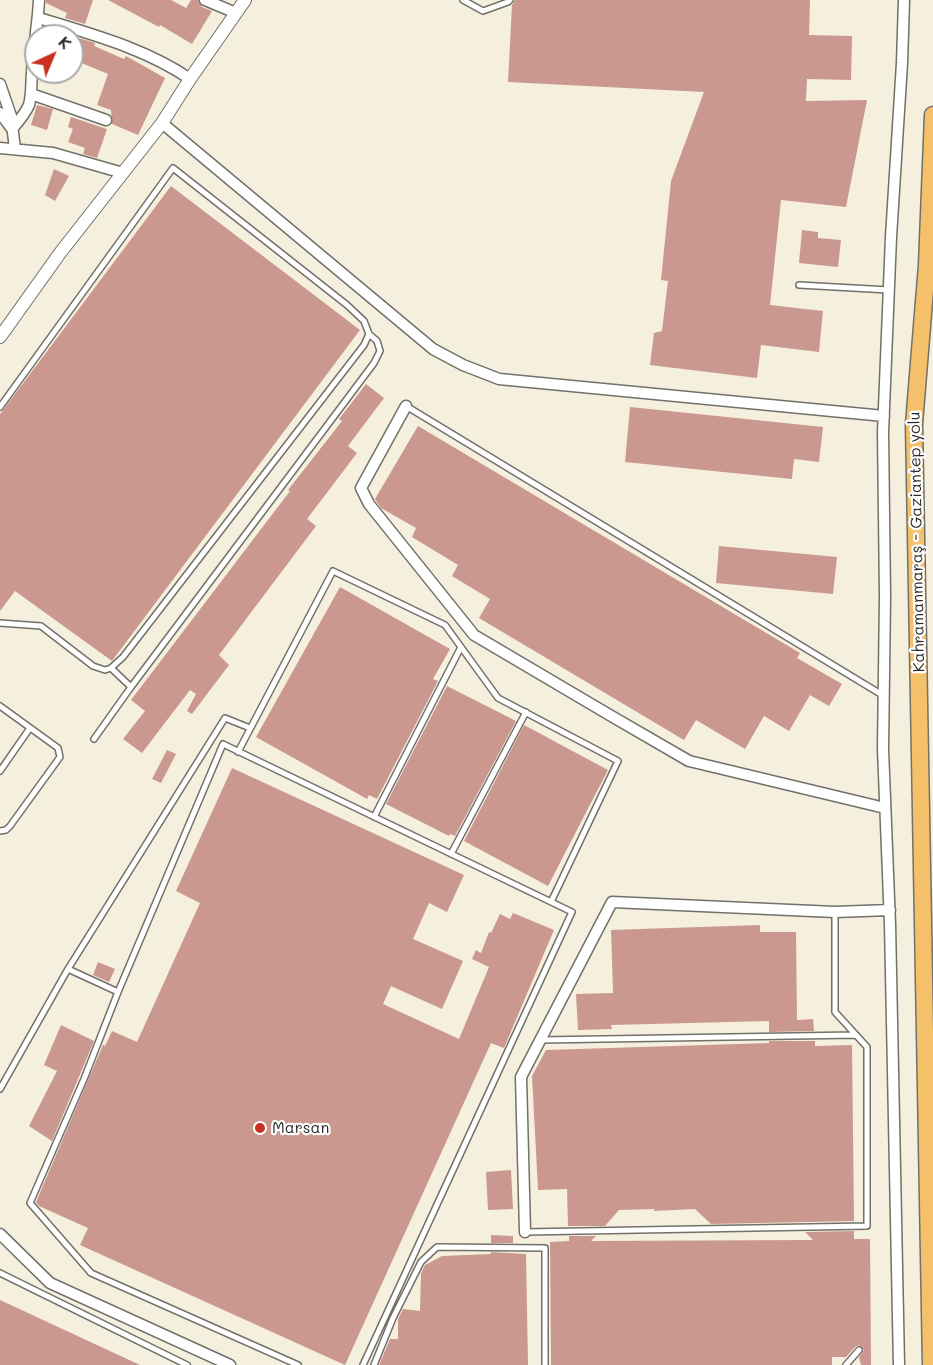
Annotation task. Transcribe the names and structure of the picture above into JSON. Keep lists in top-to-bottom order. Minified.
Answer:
{"streets":{"highway":["Kahramanmaraş - Gaziantep yolu"]},"places":["Marsan"],"north":"top right"}
